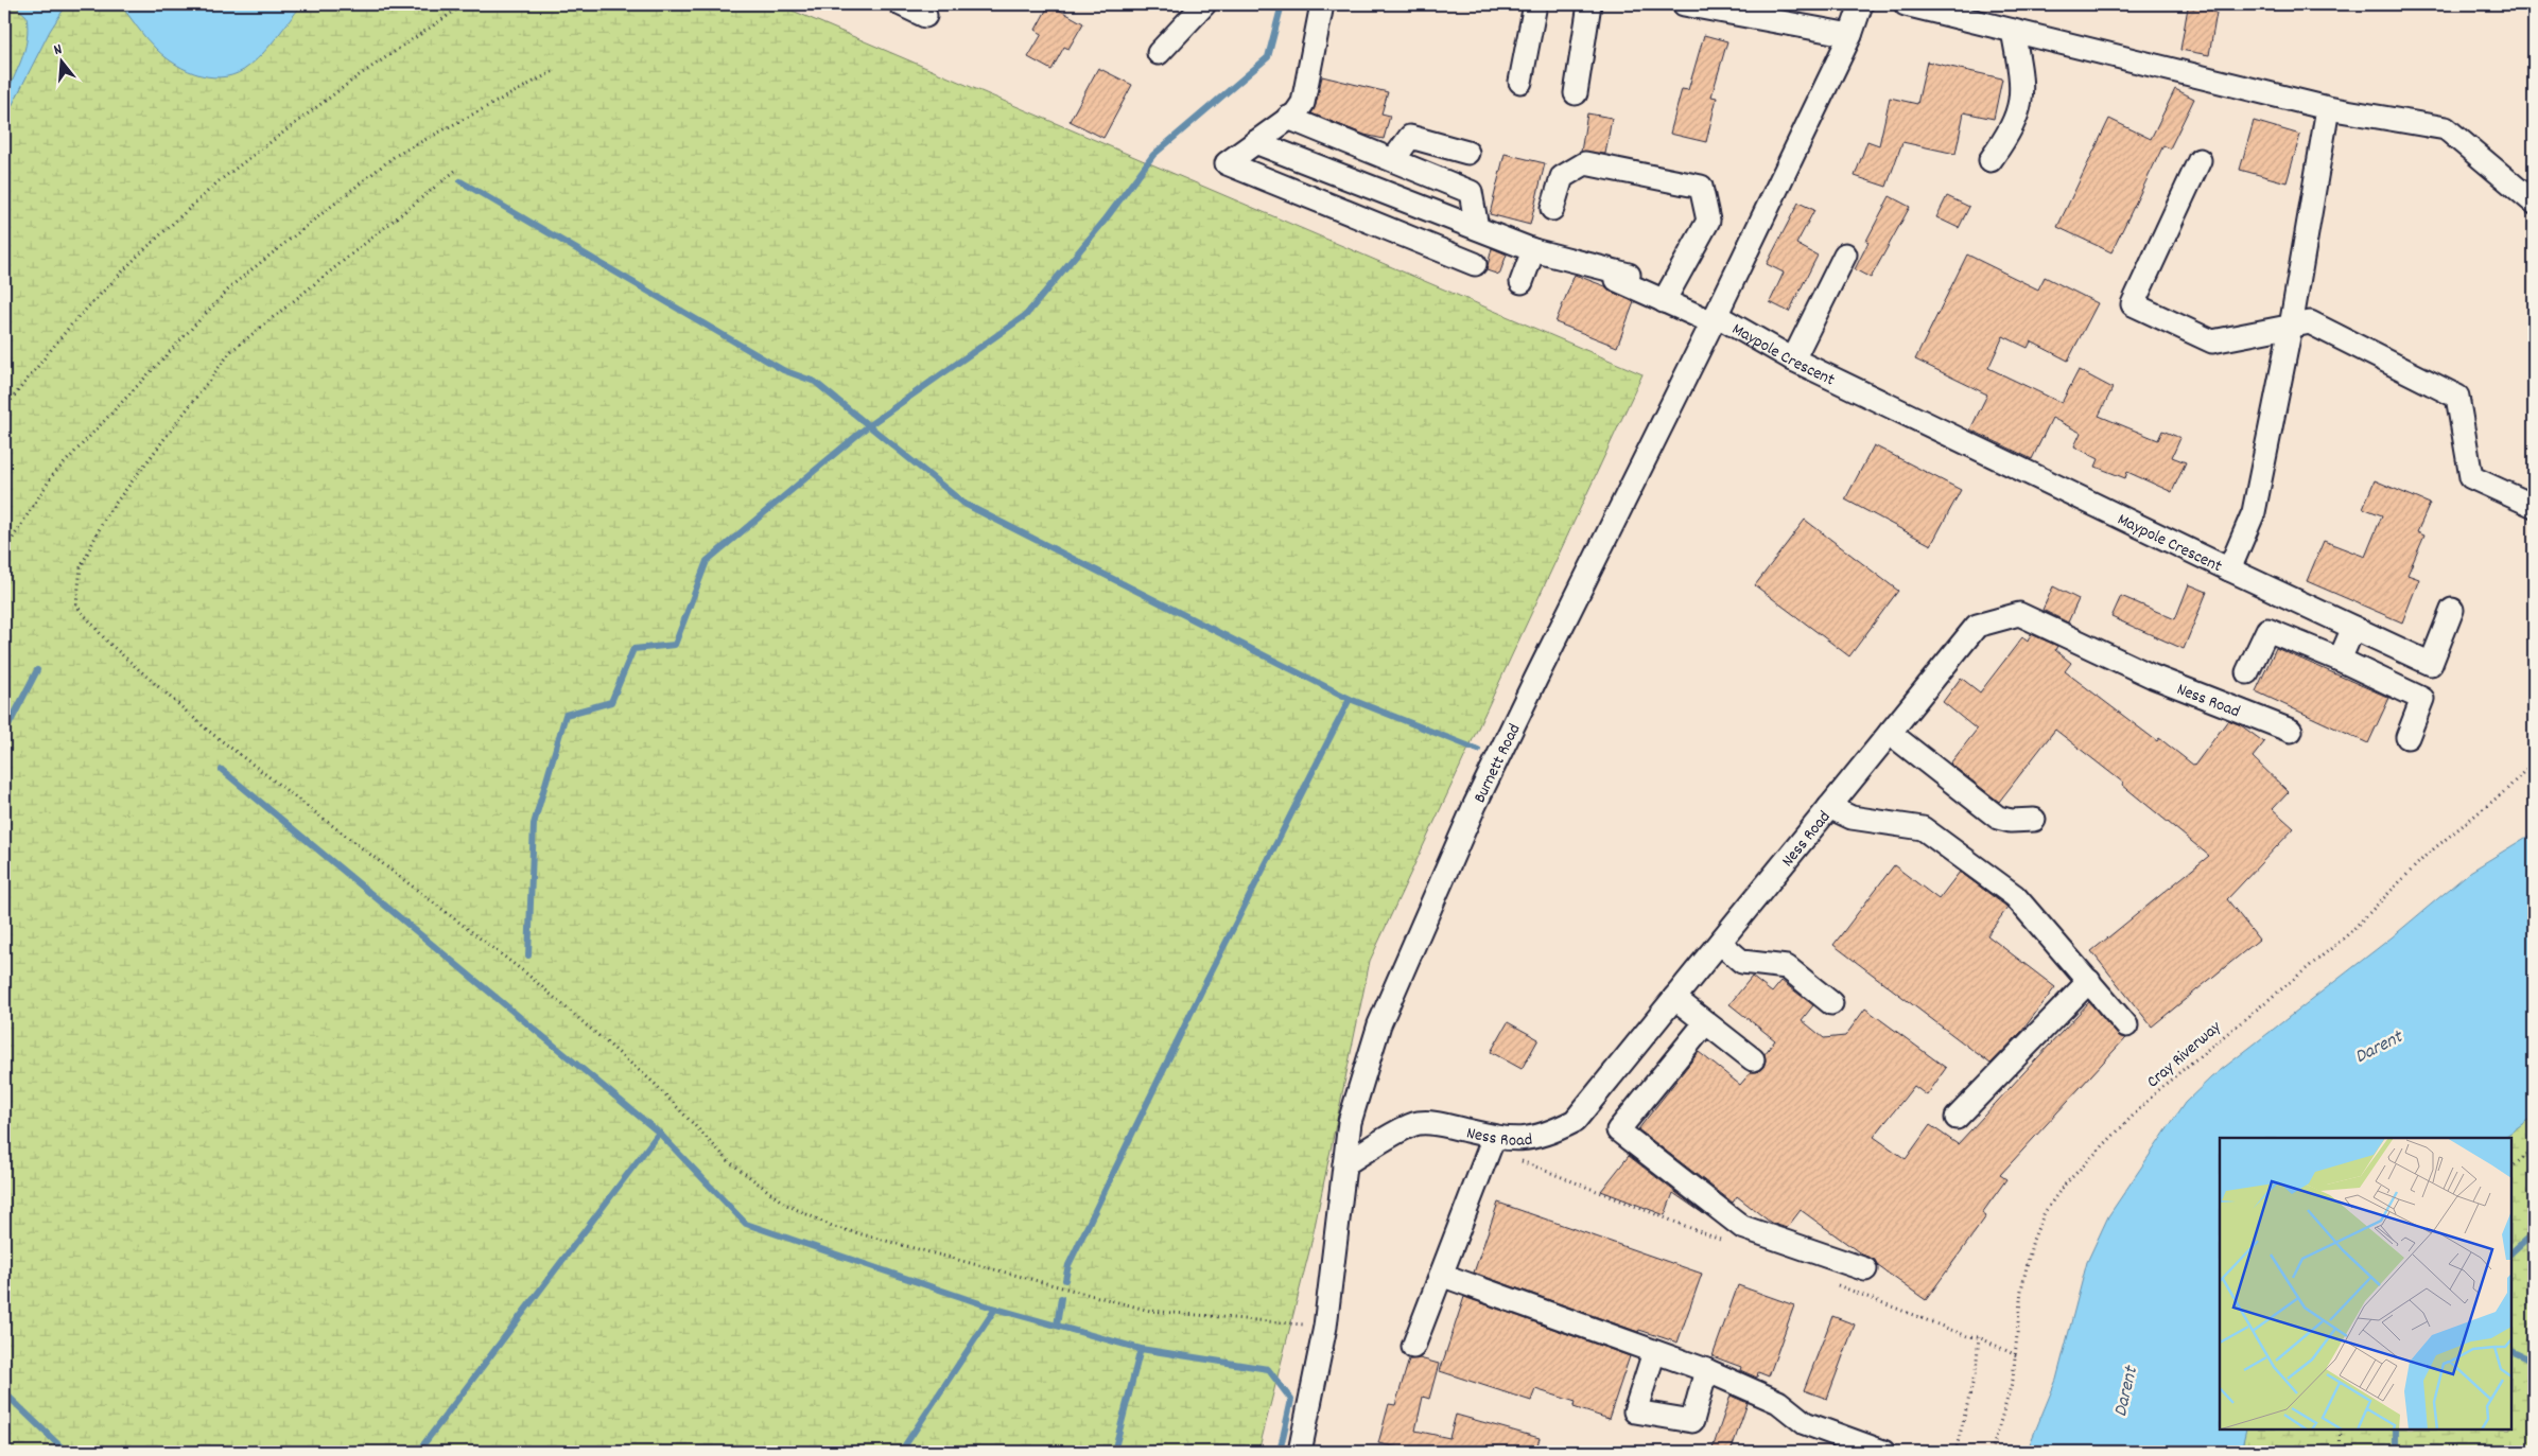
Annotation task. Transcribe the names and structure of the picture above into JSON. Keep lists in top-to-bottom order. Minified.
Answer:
{"streets":{"street":["Maypole Crescent","Ness Road","Burnett Road"],"path":["Cray Riverway"]},"crossings":[["Maypole Crescent","Burnett Road"],["Ness Road","Burnett Road"]],"water":["Darent"],"north":"top"}
